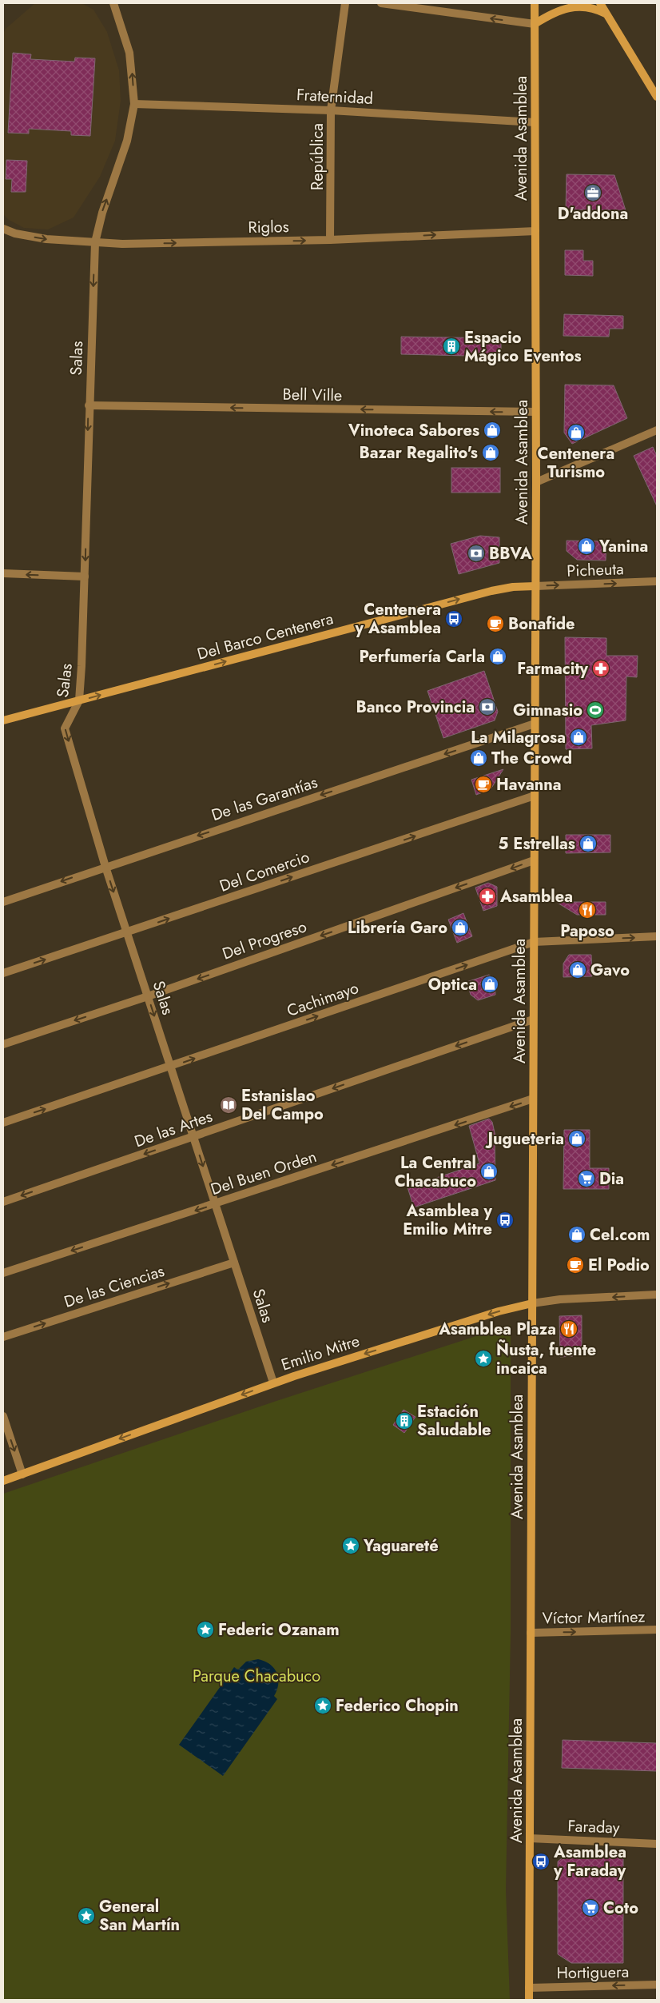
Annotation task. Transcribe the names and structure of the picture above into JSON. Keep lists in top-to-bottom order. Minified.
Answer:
{"streets":{"main road":["Avenida Asamblea","Del Barco Centenera","Emilio Mitre"],"street":["Fraternidad","República","Riglos","Salas","Bell Ville","Picheuta","De las Garantías","Del Comercio","Del Progreso","Cachimayo","De las Artes","Del Buen Orden","De las Ciencias","Víctor Martínez","Faraday","Hortiguera"]},"crossings":[["Fraternidad","Avenida Asamblea"],["Fraternidad","República"],["Fraternidad","Salas"],["Avenida Asamblea","Riglos"],["Avenida Asamblea","Bell Ville"],["Avenida Asamblea","Picheuta"],["Avenida Asamblea","Del Barco Centenera"],["Avenida Asamblea","De las Garantías"],["Avenida Asamblea","Del Comercio"],["Avenida Asamblea","Del Progreso"],["Avenida Asamblea","Cachimayo"],["Avenida Asamblea","De las Artes"],["Avenida Asamblea","Del Buen Orden"],["Avenida Asamblea","Emilio Mitre"],["Avenida Asamblea","Víctor Martínez"],["Avenida Asamblea","Faraday"],["Avenida Asamblea","Hortiguera"],["República","Riglos"],["Riglos","Salas"],["Salas","Bell Ville"],["Salas","Del Barco Centenera"],["Salas","De las Garantías"],["Salas","Del Comercio"],["Salas","Del Progreso"],["Salas","Cachimayo"],["Salas","De las Artes"],["Salas","Del Buen Orden"],["Salas","De las Ciencias"],["Salas","Emilio Mitre"],["Picheuta","Del Barco Centenera"]],"one_way":["Riglos","Bell Ville","Picheuta","Del Barco Centenera","De las Garantías","Del Comercio","Del Progreso","Cachimayo","De las Artes","Del Buen Orden","De las Ciencias","Emilio Mitre","Víctor Martínez","Hortiguera"],"parks":["Parque Chacabuco"],"places":{"office":["D'addona"],"building":["Espacio Mágico Eventos","Estación Saludable"],"shop":["Vinoteca Sabores","Centenera Turismo","Bazar Regalito's","Yanina","Perfumería Carla","La Milagrosa","The Crowd","5 Estrellas","Librería Garo","Gavo","Optica","Jugueteria","La Central Chacabuco","Cel.com"],"bank":["BBVA","Banco Provincia"],"bus stop":["Centenera y Asamblea","Asamblea y Emilio Mitre","Asamblea y Faraday"],"cafe":["Bonafide","Havanna","El Podio"],"pharmacy":["Farmacity","Asamblea"],"sports":["Gimnasio"],"restaurant":["Paposo","Asamblea Plaza"],"library":["Estanislao Del Campo"],"supermarket":["Dia","Coto"],"place":["Ñusta, fuente incaica","Yaguareté","Federic Ozanam","Federico Chopin","General San Martín"]}}
